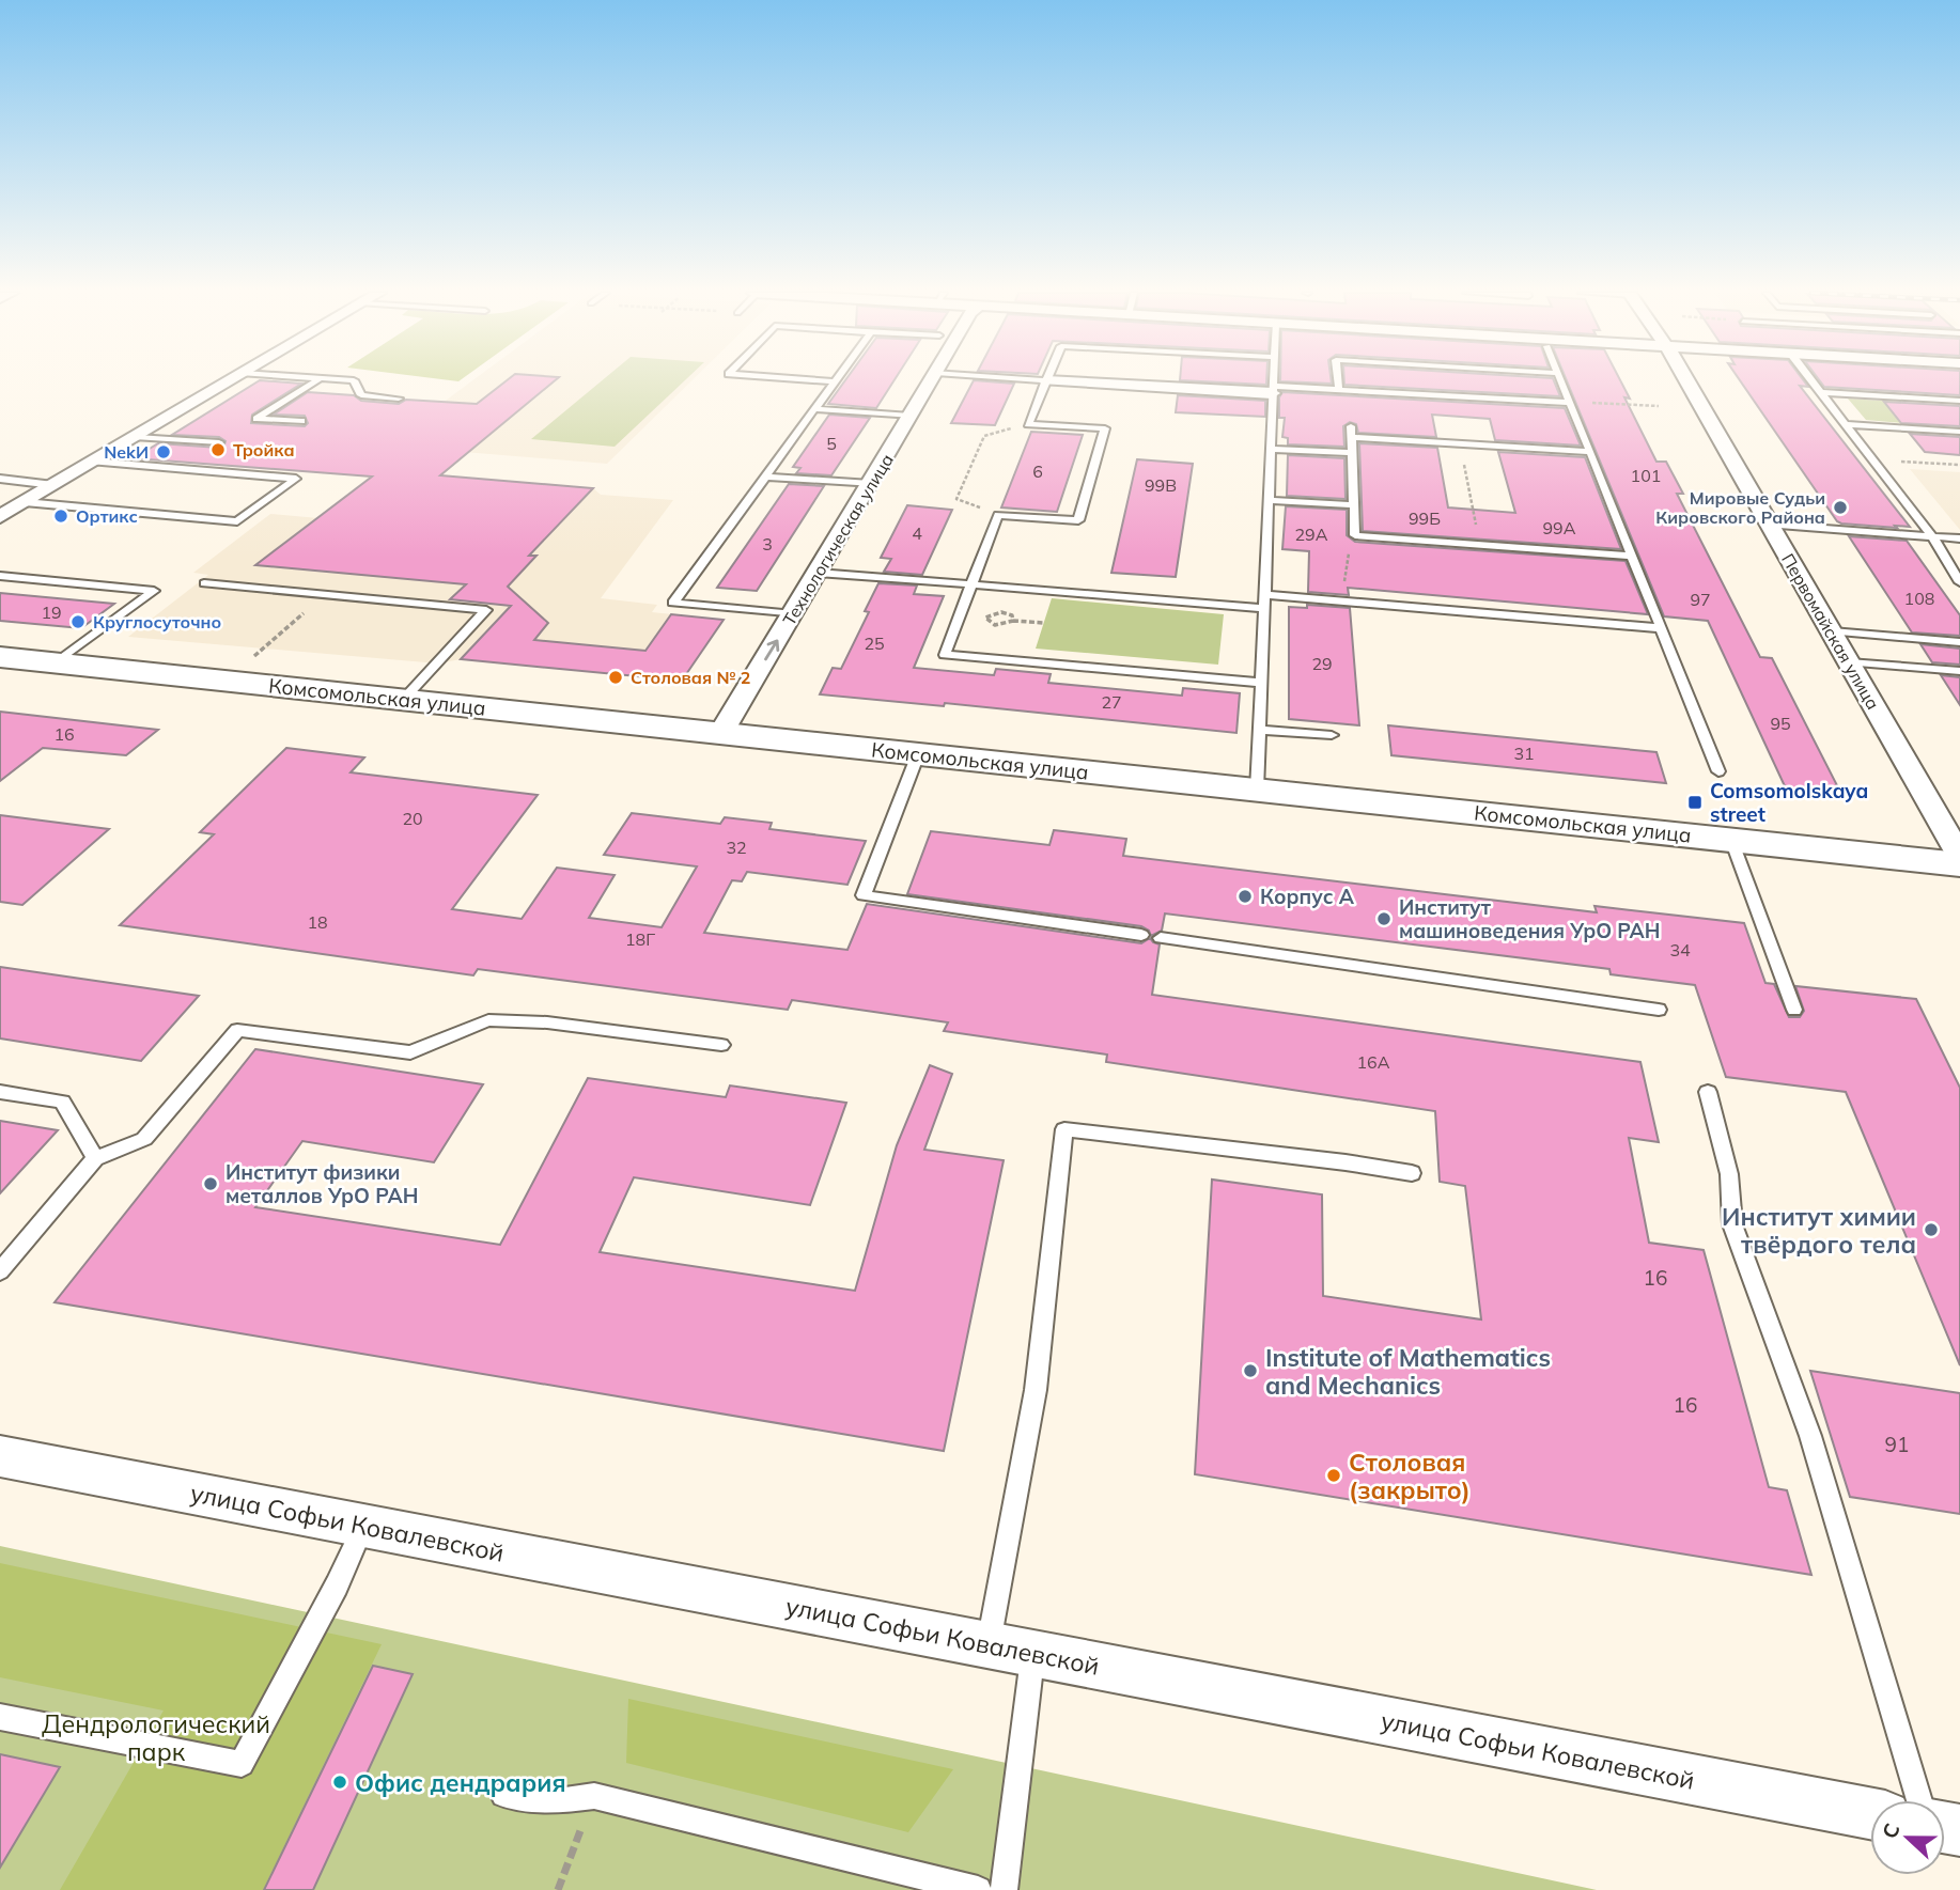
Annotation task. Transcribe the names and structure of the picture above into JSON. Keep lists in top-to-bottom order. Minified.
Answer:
{"streets":{"main road":["Комсомольская улица"],"street":["Технологическая улица","Первомайская улица","улица Софьи Ковалевской"]},"crossings":[["Технологическая улица","Комсомольская улица"]],"parks":["Дендрологический парк"],"places":{"other":["Тройка","NekИ","Мировые Судьи Кировского Района","Ортикс","Круглосуточно","Столовая № 2","Корпус А","Институт машиноведения УрО РАН","Институт физики металлов УрО РАН","Институт химии твёрдого тела","Institute of Mathematics and Mechanics","Столовая (закрыто)","Офис дендрария"],"transit":["Comsomolskaya street"]},"house_numbers":["5","6","101","99В","99Б","99А","4","29А","3","108","97","19","25","29","27","95","16","31","20","32","18","18Г","34","16А","16","16","91"],"north":"left"}
